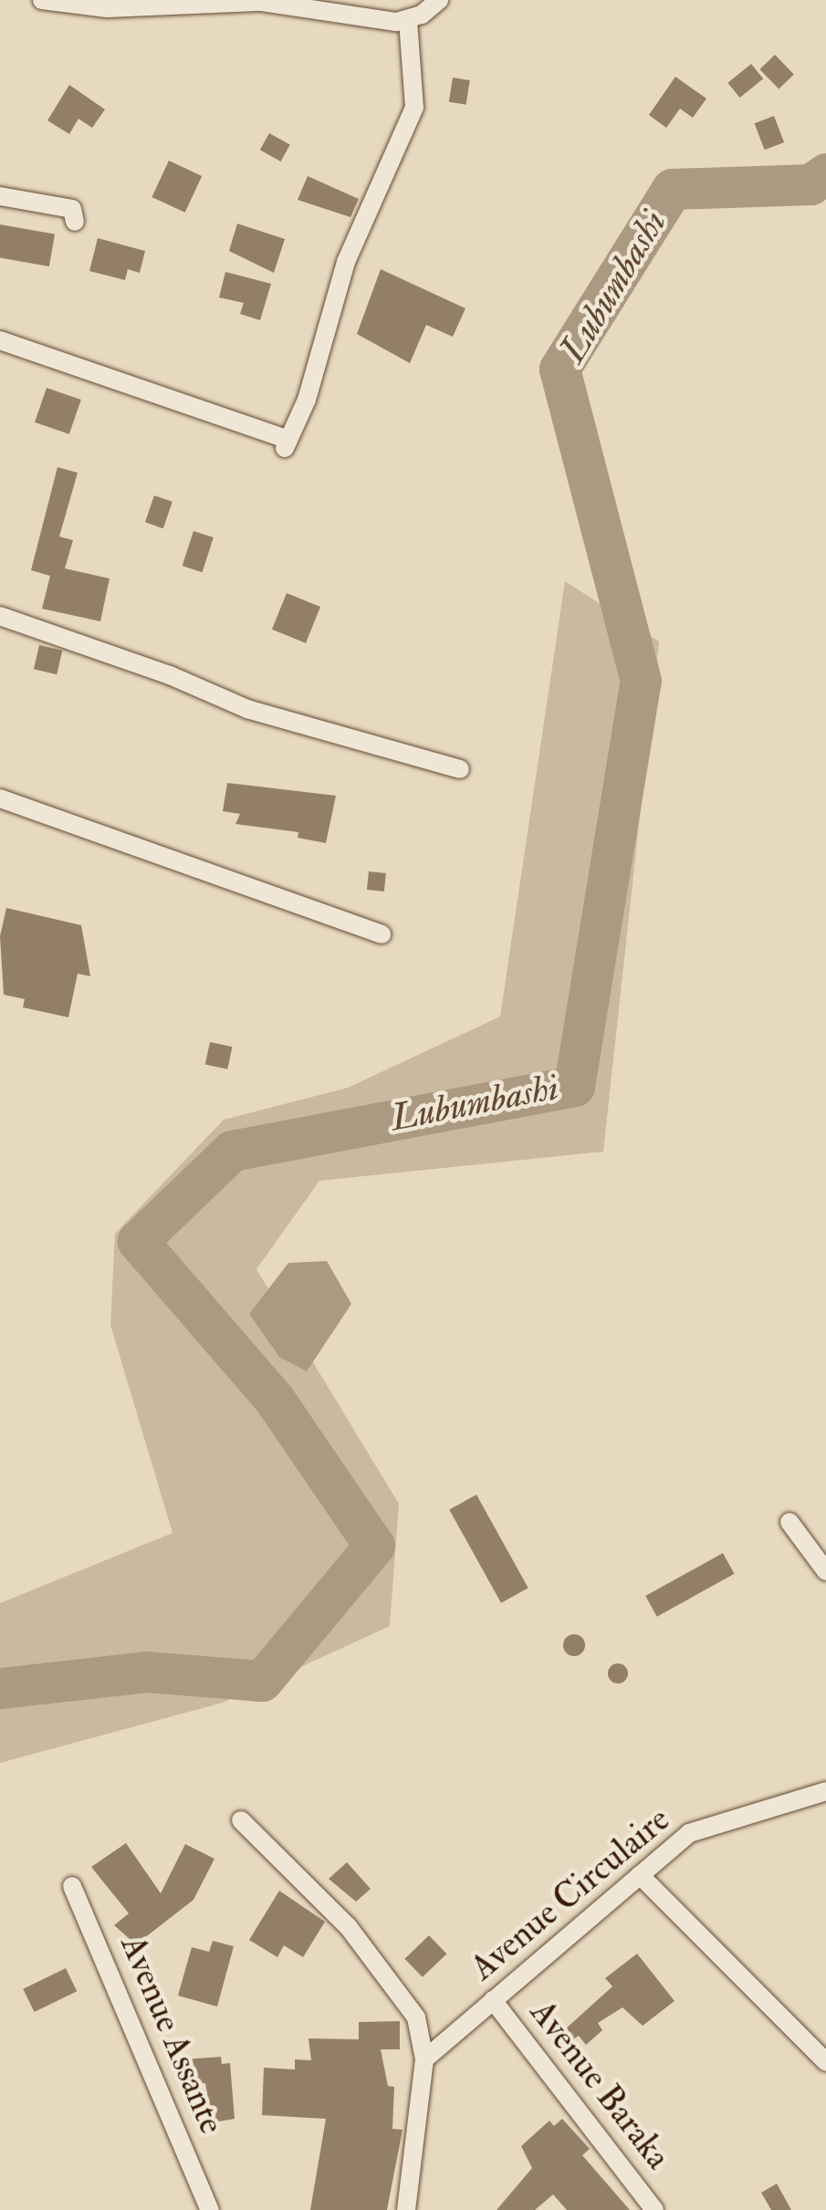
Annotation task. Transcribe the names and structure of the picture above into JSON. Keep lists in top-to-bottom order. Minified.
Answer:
{"streets":{"street":["Avenue Circulaire","Avenue Assante","Avenue Baraka"]},"crossings":[["Avenue Circulaire","Avenue Baraka"]],"water":["Lubumbashi"]}
